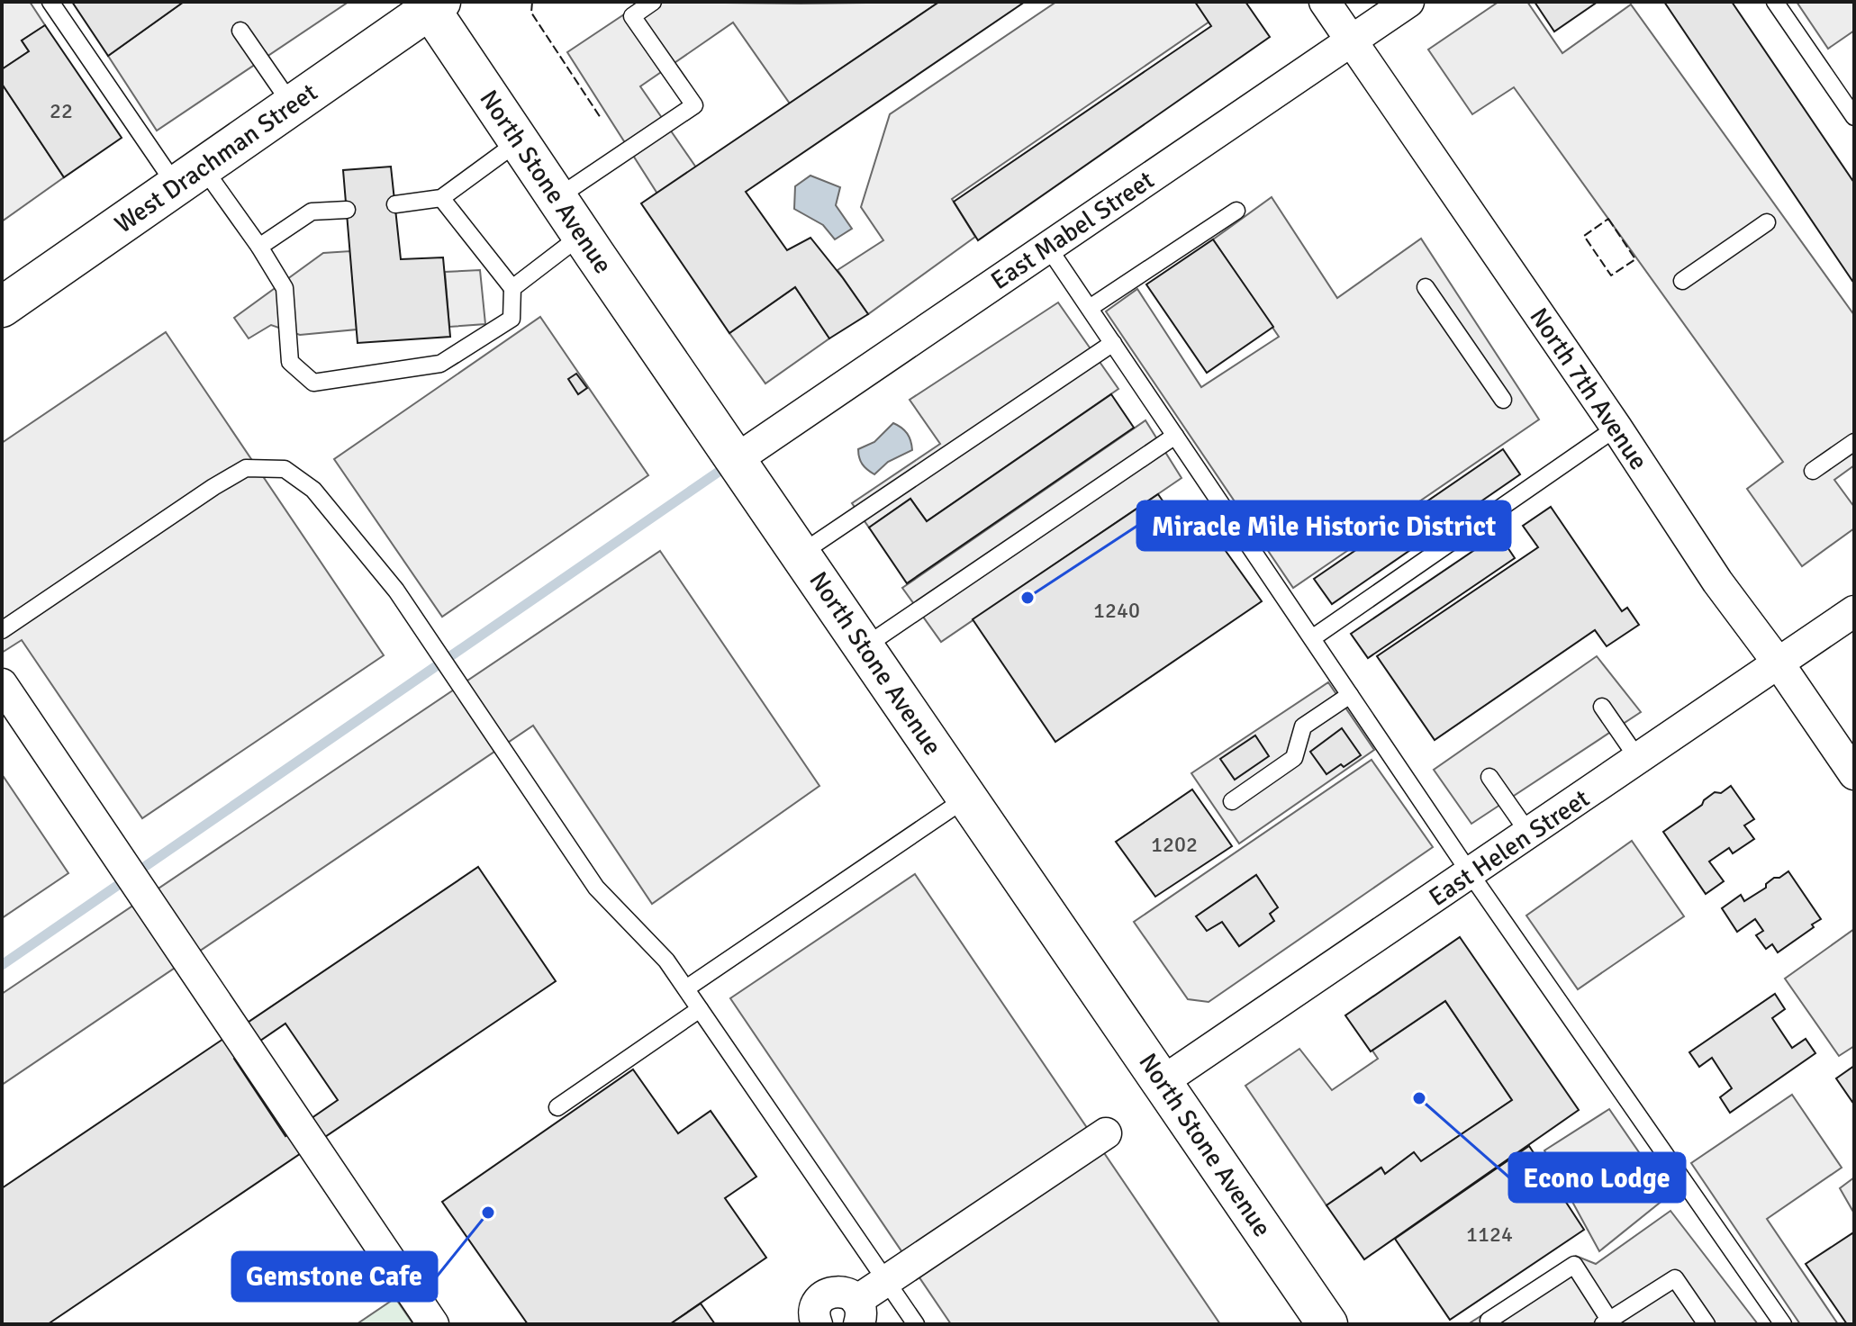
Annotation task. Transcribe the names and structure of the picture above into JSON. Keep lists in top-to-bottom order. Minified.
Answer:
{"streets":{"main road":["West Drachman Street","North Stone Avenue"],"street":["East Mabel Street","North 7th Avenue","East Helen Street"]},"crossings":[["West Drachman Street","North Stone Avenue"],["North Stone Avenue","East Mabel Street"],["North Stone Avenue","East Helen Street"],["East Mabel Street","North 7th Avenue"],["North 7th Avenue","East Helen Street"]],"places":["Miracle Mile Historic District","Econo Lodge","Gemstone Cafe"],"house_numbers":["22","1240","1202","1124"]}
